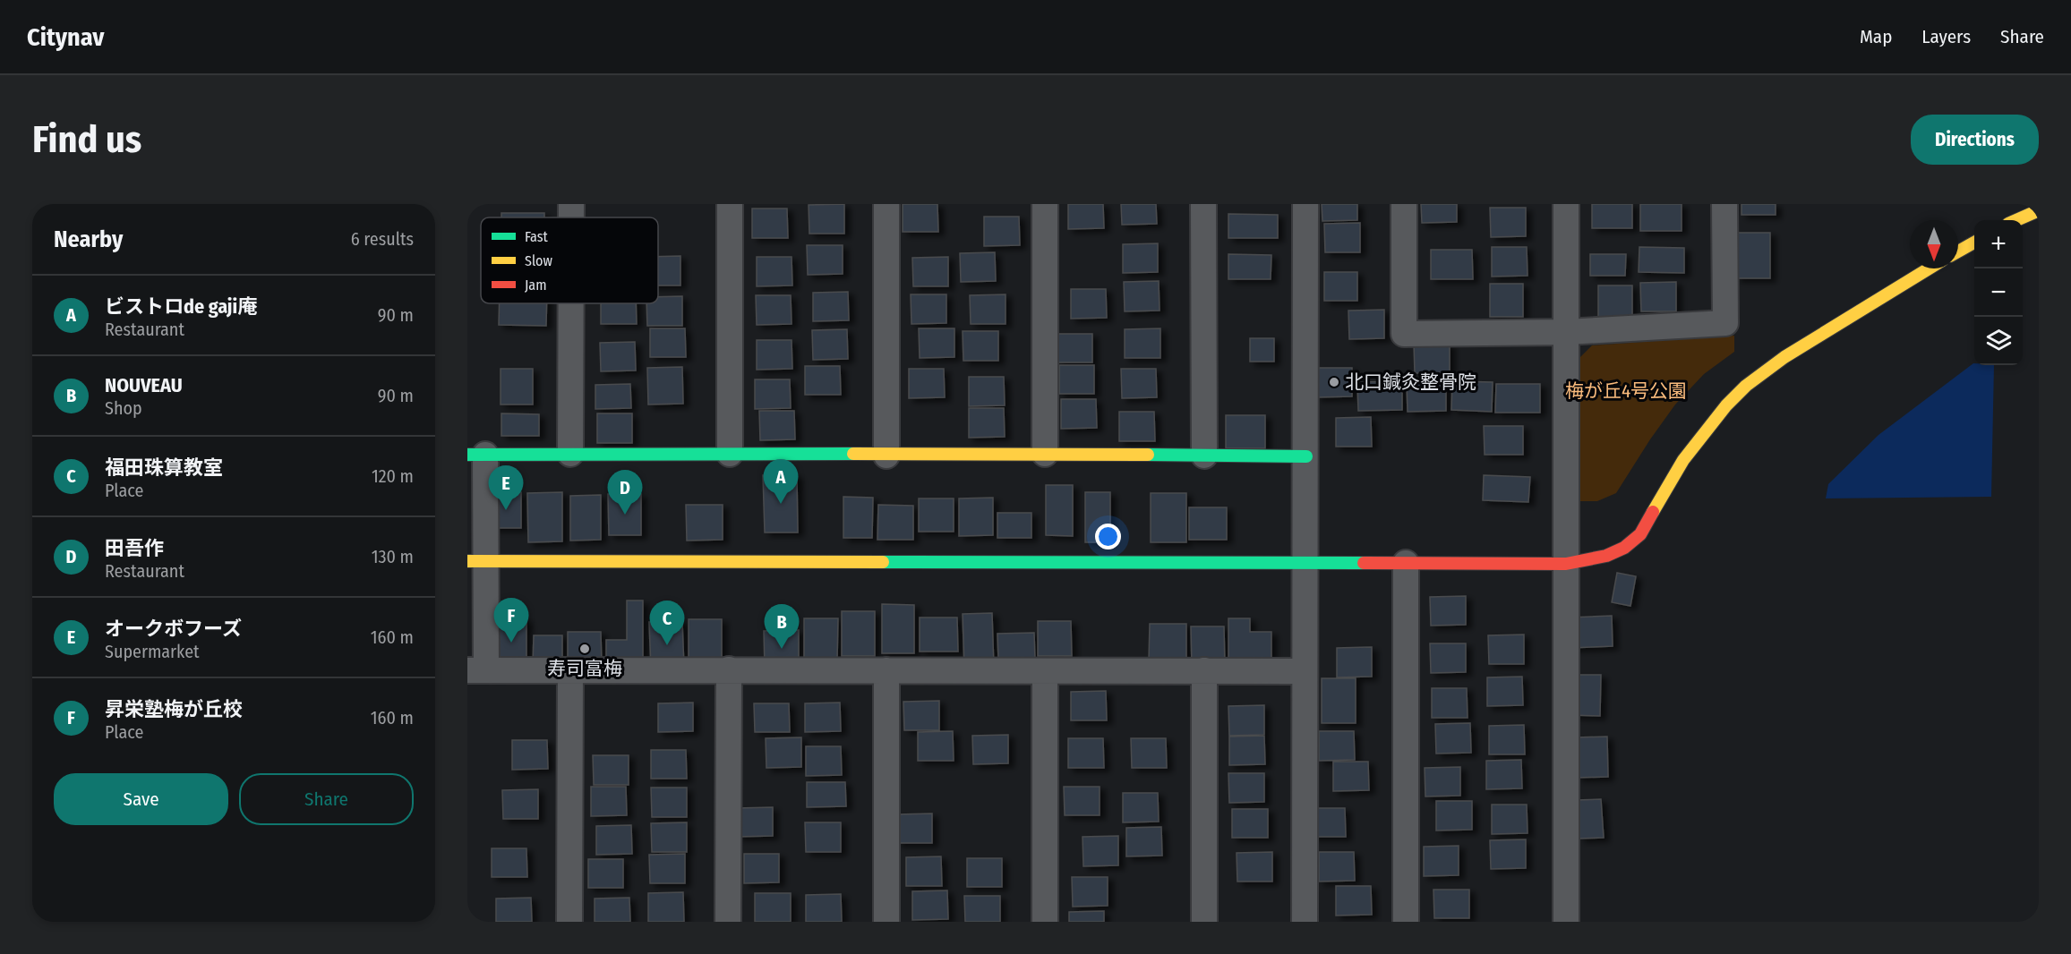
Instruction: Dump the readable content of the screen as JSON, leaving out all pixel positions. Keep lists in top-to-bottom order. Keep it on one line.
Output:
{"parks":["梅が丘4号公園"],"places":["北口鍼灸整骨院","寿司富梅"],"legend":["Fast","Slow","Jam"],"north":"bottom","page":{"header":"Citynav","nav":["Map","Layers","Share"],"buttons":["Directions",["Save","Share"]],"title":"Find us","heading":["Nearby","6 results"],"map_buttons":["+","−"],"list":[{"mark":"A","name":"ビストロde gaji庵","note":"Restaurant","value":"90 m"},{"mark":"B","name":"NOUVEAU","note":"Shop","value":"90 m"},{"mark":"C","name":"福田珠算教室","note":"Place","value":"120 m"},{"mark":"D","name":"田吾作","note":"Restaurant","value":"130 m"},{"mark":"E","name":"オークボフーズ","note":"Supermarket","value":"160 m"},{"mark":"F","name":"昇栄塾梅が丘校","note":"Place","value":"160 m"}],"pins":["A","E","D","F","C","B"]}}
